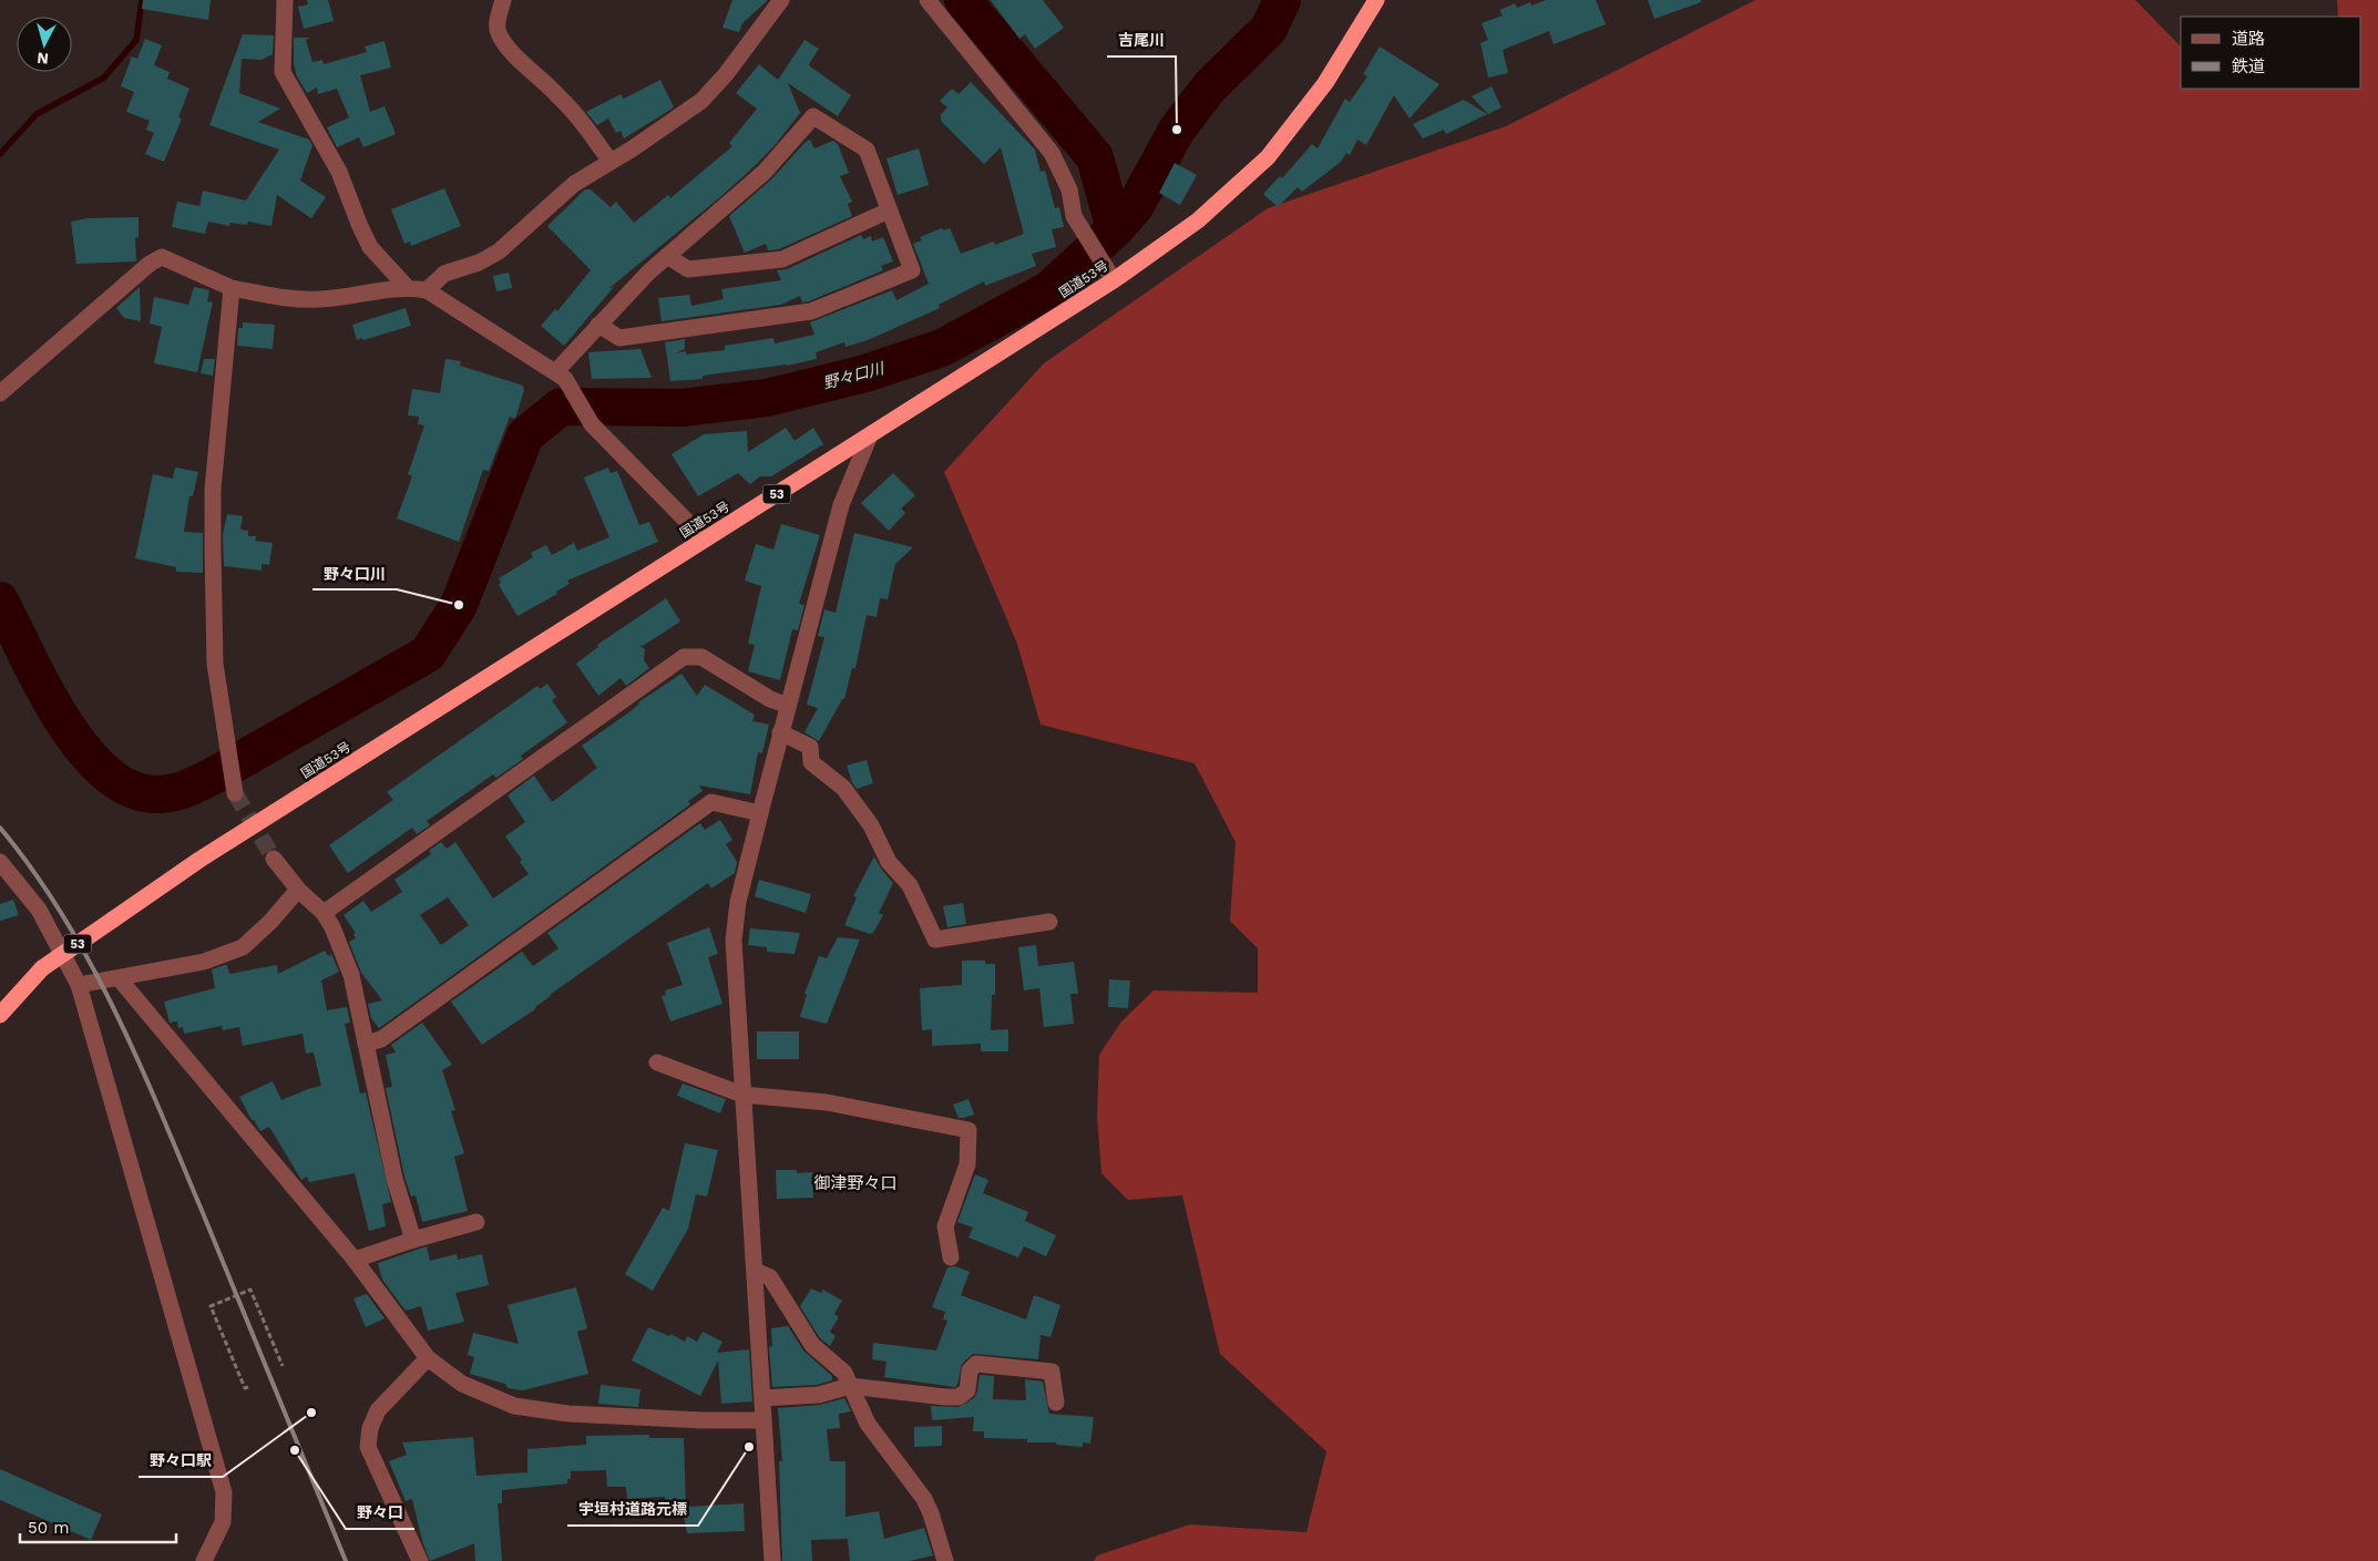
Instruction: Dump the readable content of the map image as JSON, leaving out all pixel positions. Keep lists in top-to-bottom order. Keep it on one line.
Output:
{"streets":{"highway":["国道53号","53"]},"districts":["御津野々口"],"water":["野々口川"],"places":["吉尾川","野々口川","野々口駅","宇垣村道路元標","野々口"],"legend":["道路","鉄道"],"scale_bar":"50 m","north":"bottom"}
